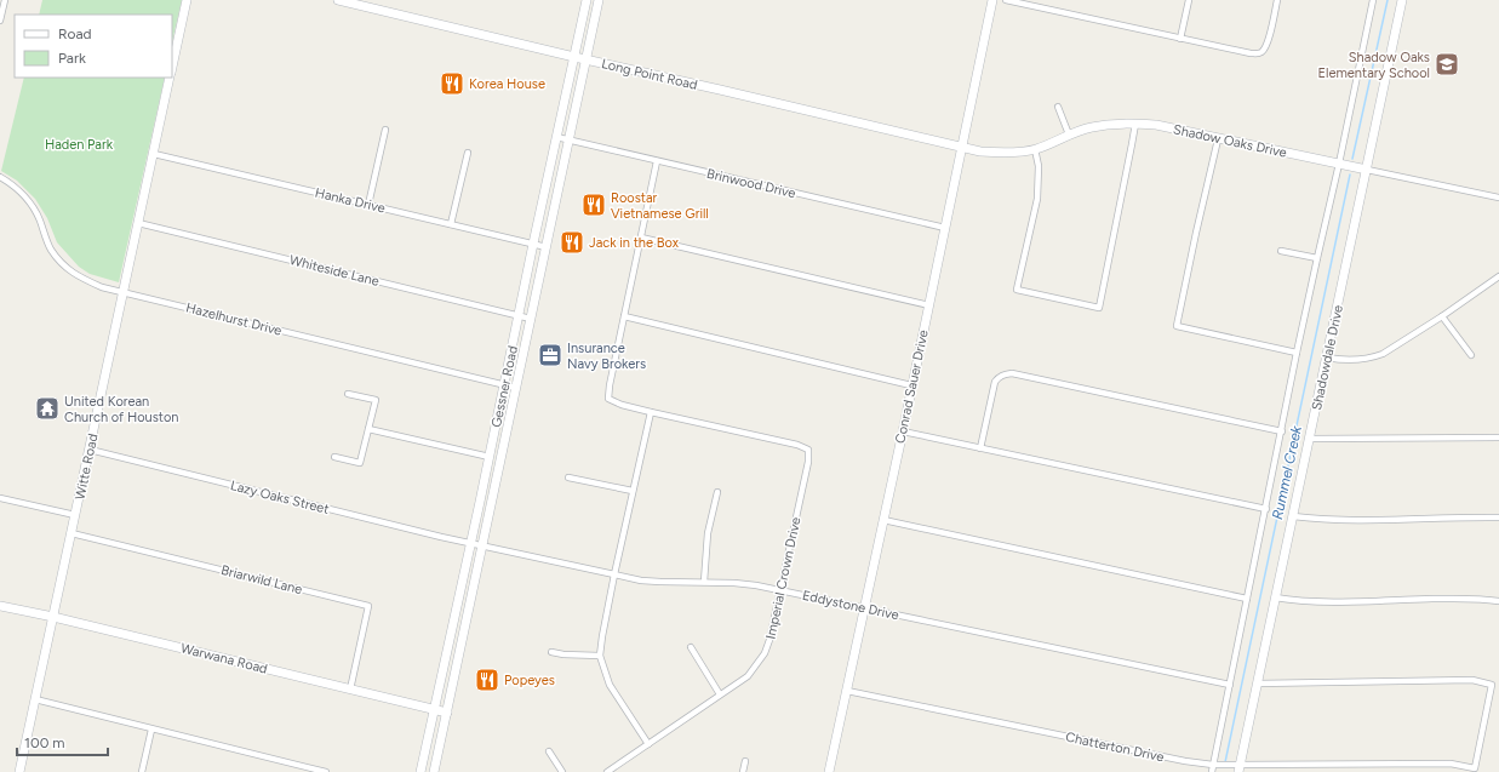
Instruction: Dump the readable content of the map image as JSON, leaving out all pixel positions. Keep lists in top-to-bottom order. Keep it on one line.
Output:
{"streets":{"street":["Long Point Road","Shadow Oaks Drive","Brinwood Drive","Hanka Drive","Whiteside Lane","Hazelhurst Drive","Shadowdale Drive","Gessner Road","Conrad Sauer Drive","Witte Road","Lazy Oaks Street","Imperial Crown Drive","Briarwild Lane","Eddystone Drive","Warwana Road","Chatterton Drive"]},"crossings":[["Long Point Road","Shadow Oaks Drive"],["Long Point Road","Gessner Road"],["Long Point Road","Conrad Sauer Drive"],["Shadow Oaks Drive","Shadowdale Drive"],["Shadow Oaks Drive","Conrad Sauer Drive"],["Brinwood Drive","Gessner Road"],["Brinwood Drive","Conrad Sauer Drive"],["Hanka Drive","Gessner Road"],["Hanka Drive","Witte Road"],["Whiteside Lane","Gessner Road"],["Whiteside Lane","Witte Road"],["Hazelhurst Drive","Gessner Road"],["Hazelhurst Drive","Witte Road"],["Shadowdale Drive","Chatterton Drive"],["Gessner Road","Lazy Oaks Street"],["Gessner Road","Eddystone Drive"],["Gessner Road","Warwana Road"],["Conrad Sauer Drive","Eddystone Drive"],["Conrad Sauer Drive","Chatterton Drive"],["Witte Road","Lazy Oaks Street"],["Witte Road","Briarwild Lane"],["Witte Road","Warwana Road"],["Lazy Oaks Street","Eddystone Drive"],["Imperial Crown Drive","Eddystone Drive"],["Briarwild Lane","Warwana Road"]],"water":["Rummel Creek"],"parks":["Haden Park"],"places":{"school or university":["Shadow Oaks Elementary School"],"restaurant":["Korea House","Roostar Vietnamese Grill","Jack in the Box","Popeyes"],"office":["Insurance Navy Brokers"],"temple":["United Korean Church of Houston"]},"legend":["Road","Park"],"scale_bar":"100 m"}
